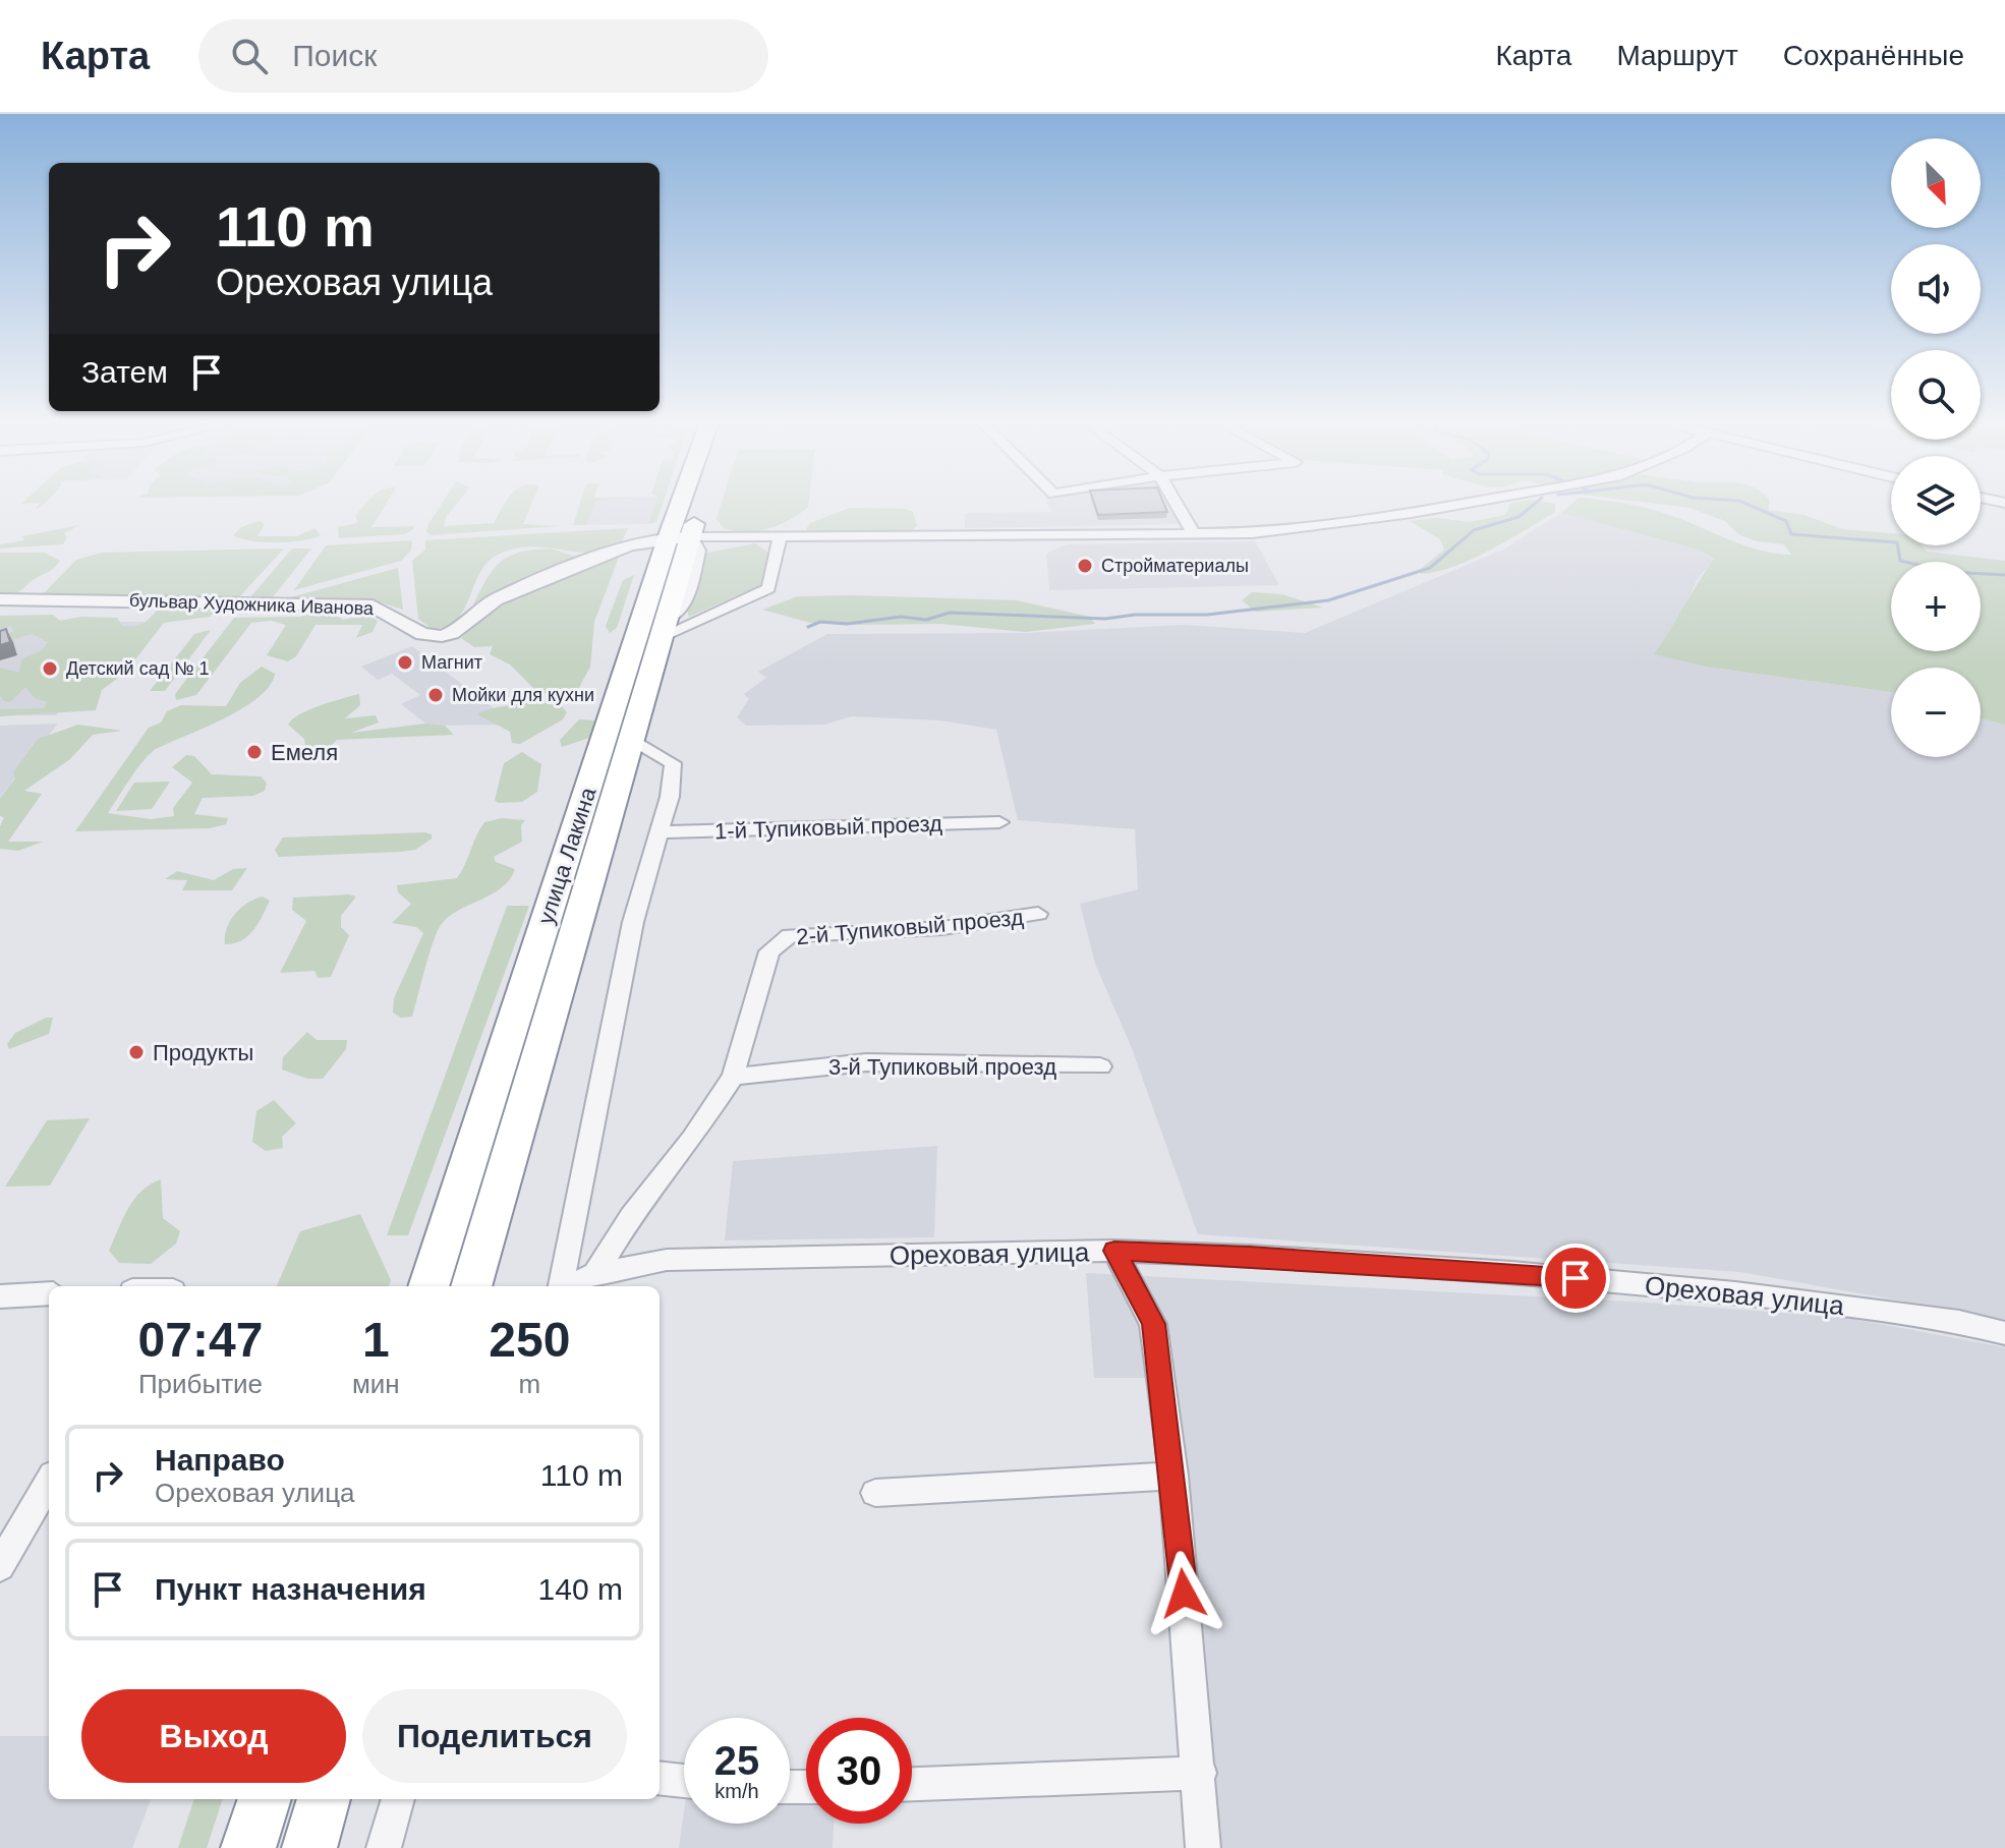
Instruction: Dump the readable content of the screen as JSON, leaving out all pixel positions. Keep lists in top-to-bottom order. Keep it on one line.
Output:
{"streets":{"highway":["улица Лакина"],"street":["бульвар Художника Иванова","1-й Тупиковый проезд","2-й Тупиковый проезд","3-й Тупиковый проезд","Ореховая улица"]},"crossings":[["бульвар Художника Иванова","улица Лакина"],["2-й Тупиковый проезд","3-й Тупиковый проезд"]],"places":["Стройматериалы","Магнит","Детский сад № 1","Мойки для кухни","Емеля","Продукты"],"north":"bottom right","page":{"header":"Карта","search":"Поиск","nav":["Карта","Маршрут","Сохранённые"],"map_buttons":["+","−"],"turn":["110 m","Ореховая улица"],"then":"Затем","eta":["07:47","Прибытие","1","мин","250","m"],"list":[{"name":"Направо","note":"Ореховая улица","value":"110 m"},{"name":"Пункт назначения","value":"140 m"}],"buttons":["Выход","Поделиться"],"speed":"25 km/h","limit":"30"}}
